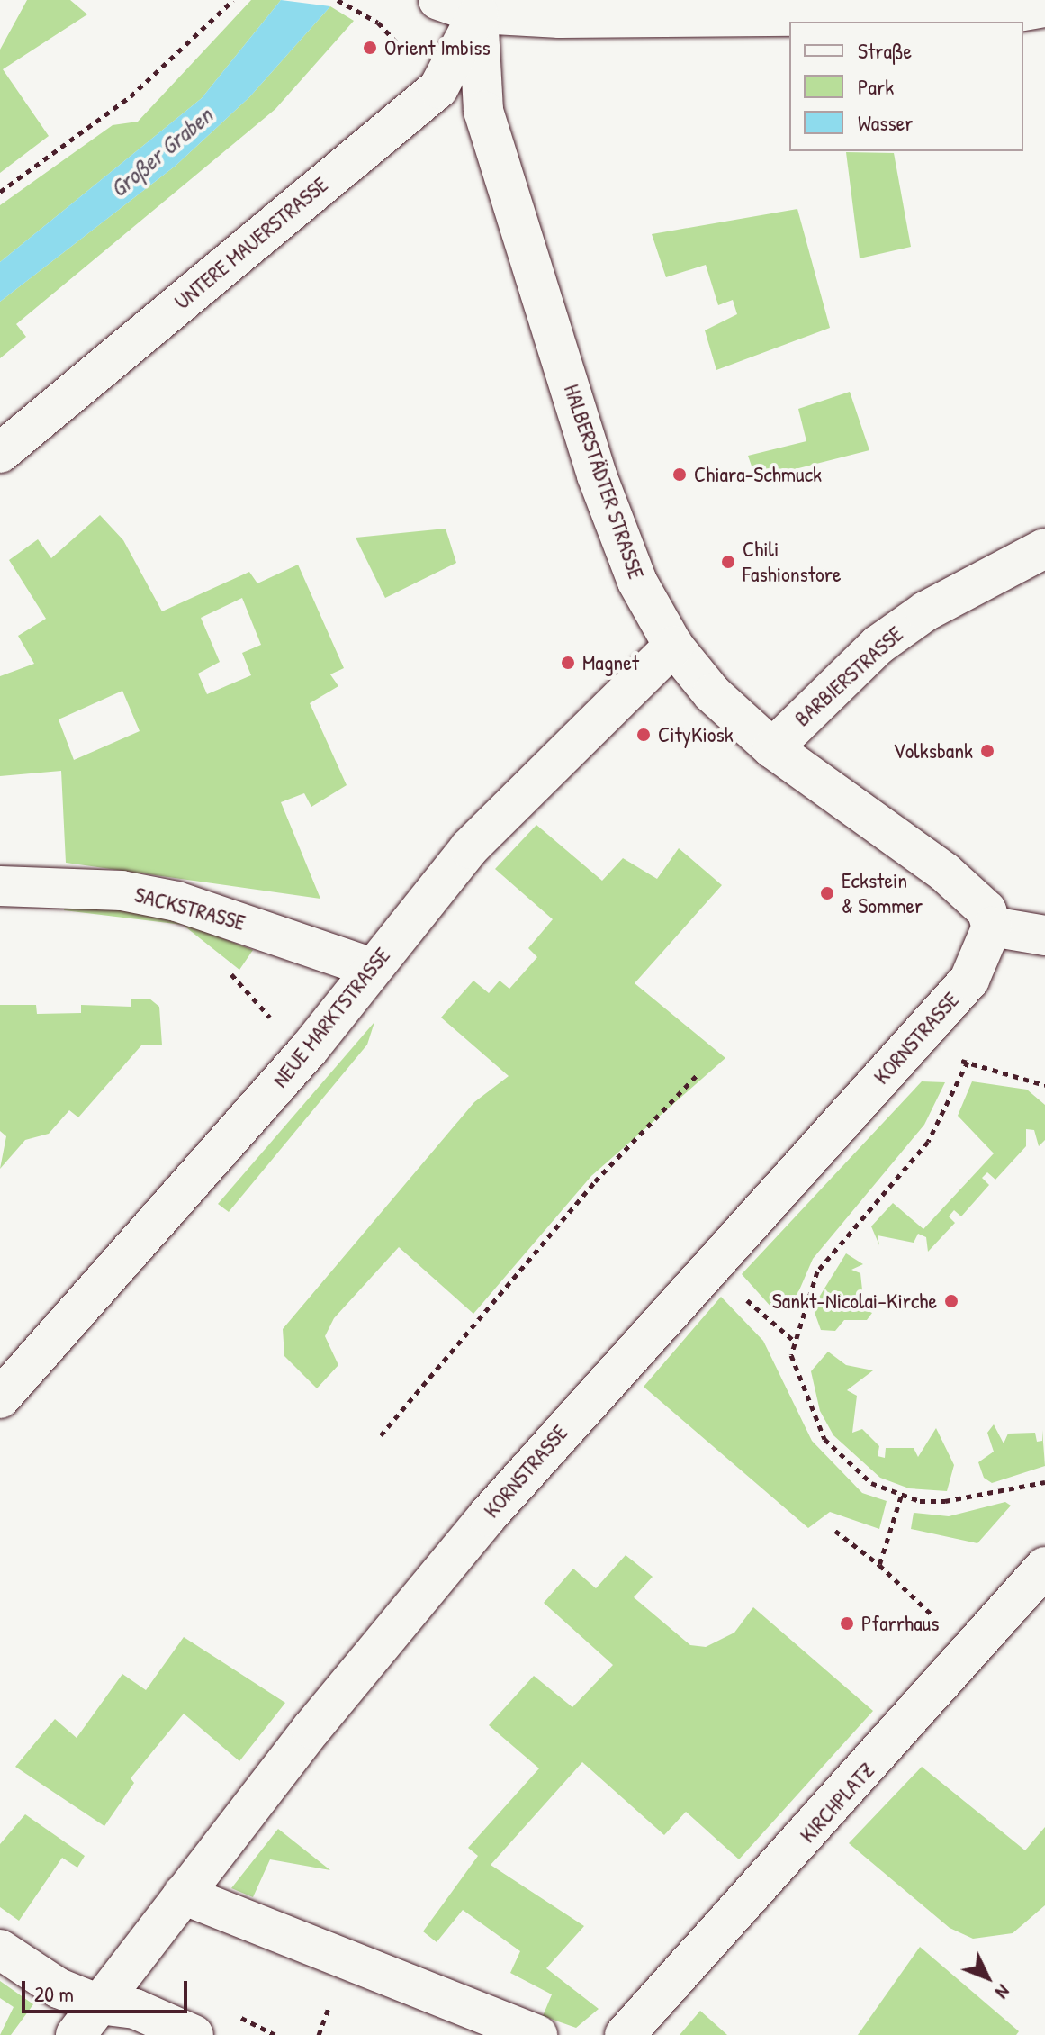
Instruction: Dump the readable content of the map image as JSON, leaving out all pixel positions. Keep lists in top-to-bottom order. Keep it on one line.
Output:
{"streets":{"street":["UNTERE MAUERSTRASSE","HALBERSTÄDTER STRASSE","BARBIERSTRASSE","SACKSTRASSE","NEUE MARKTSTRASSE","KORNSTRASSE","KIRCHPLATZ"]},"crossings":[["UNTERE MAUERSTRASSE","HALBERSTÄDTER STRASSE"],["HALBERSTÄDTER STRASSE","BARBIERSTRASSE"],["HALBERSTÄDTER STRASSE","NEUE MARKTSTRASSE"],["HALBERSTÄDTER STRASSE","KORNSTRASSE"],["SACKSTRASSE","NEUE MARKTSTRASSE"]],"water":["Großer Graben"],"places":["Orient Imbiss","Chiara-Schmuck","Chili Fashionstore","Magnet","CityKiosk","Volksbank","Eckstein & Sommer","Sankt-Nicolai-Kirche","Pfarrhaus"],"legend":["Straße","Park","Wasser"],"scale_bar":"20 m","north":"bottom right"}
